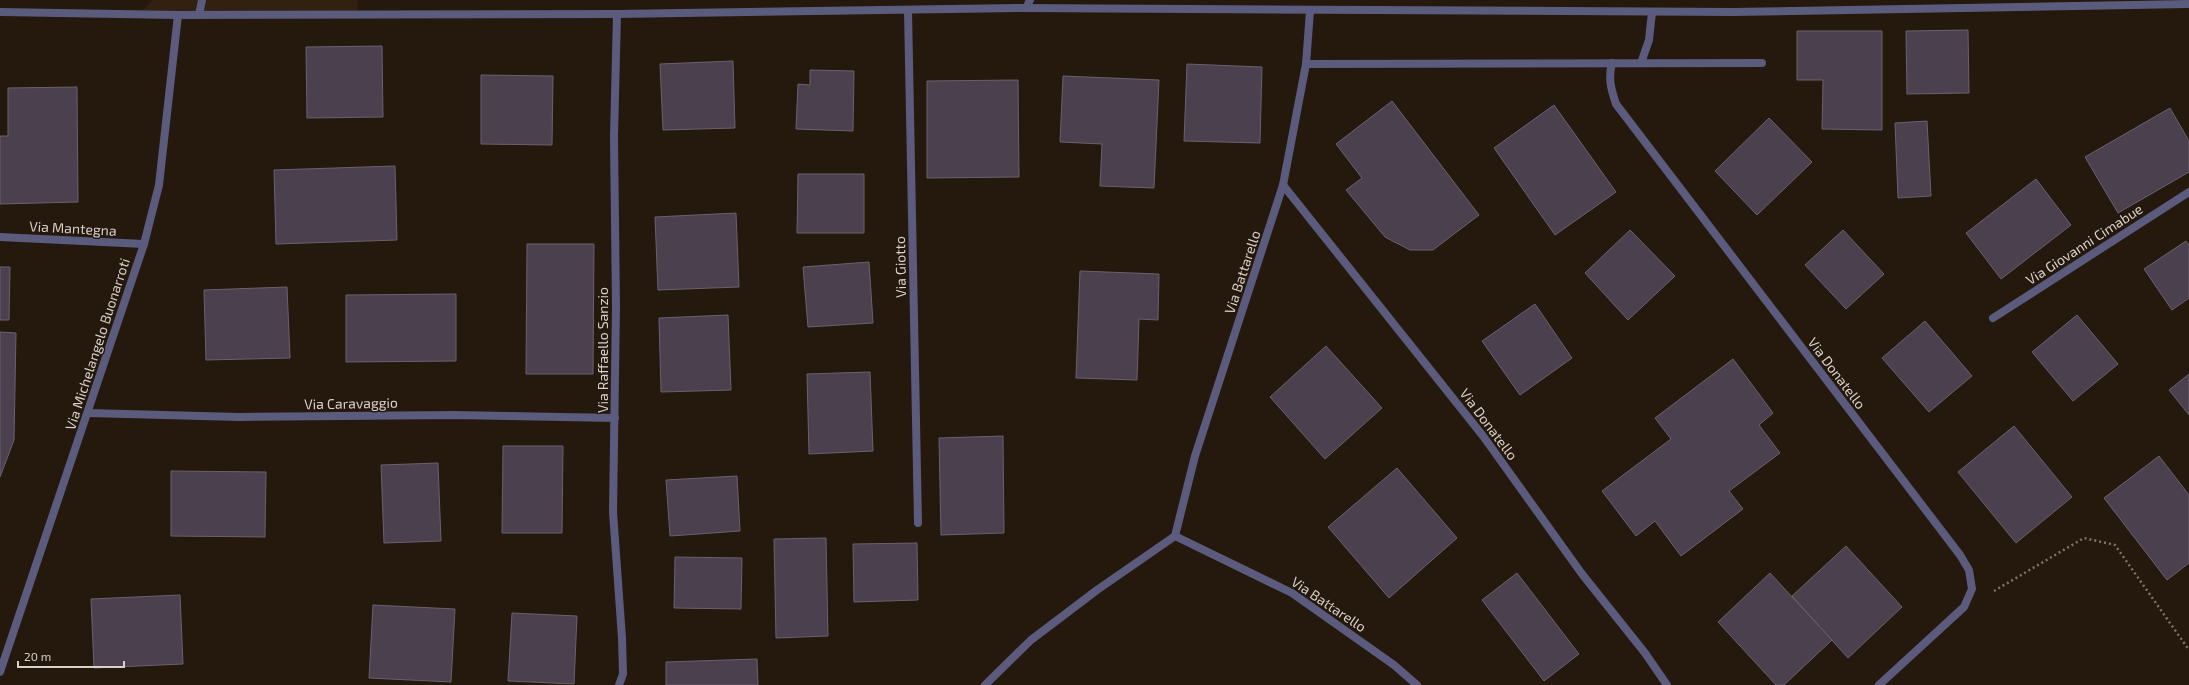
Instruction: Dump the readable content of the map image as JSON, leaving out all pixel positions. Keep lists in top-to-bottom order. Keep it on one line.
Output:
{"streets":{"street":["Via Mantegna","Via Giovanni Cimabue","Via Giotto","Via Battarello","Via Michelangelo Buonarroti","Via Raffaello Sanzio","Via Donatello","Via Caravaggio"]},"crossings":[["Via Mantegna","Via Michelangelo Buonarroti"],["Via Battarello","Via Donatello"],["Via Michelangelo Buonarroti","Via Caravaggio"],["Via Raffaello Sanzio","Via Caravaggio"]],"scale_bar":"20 m"}
